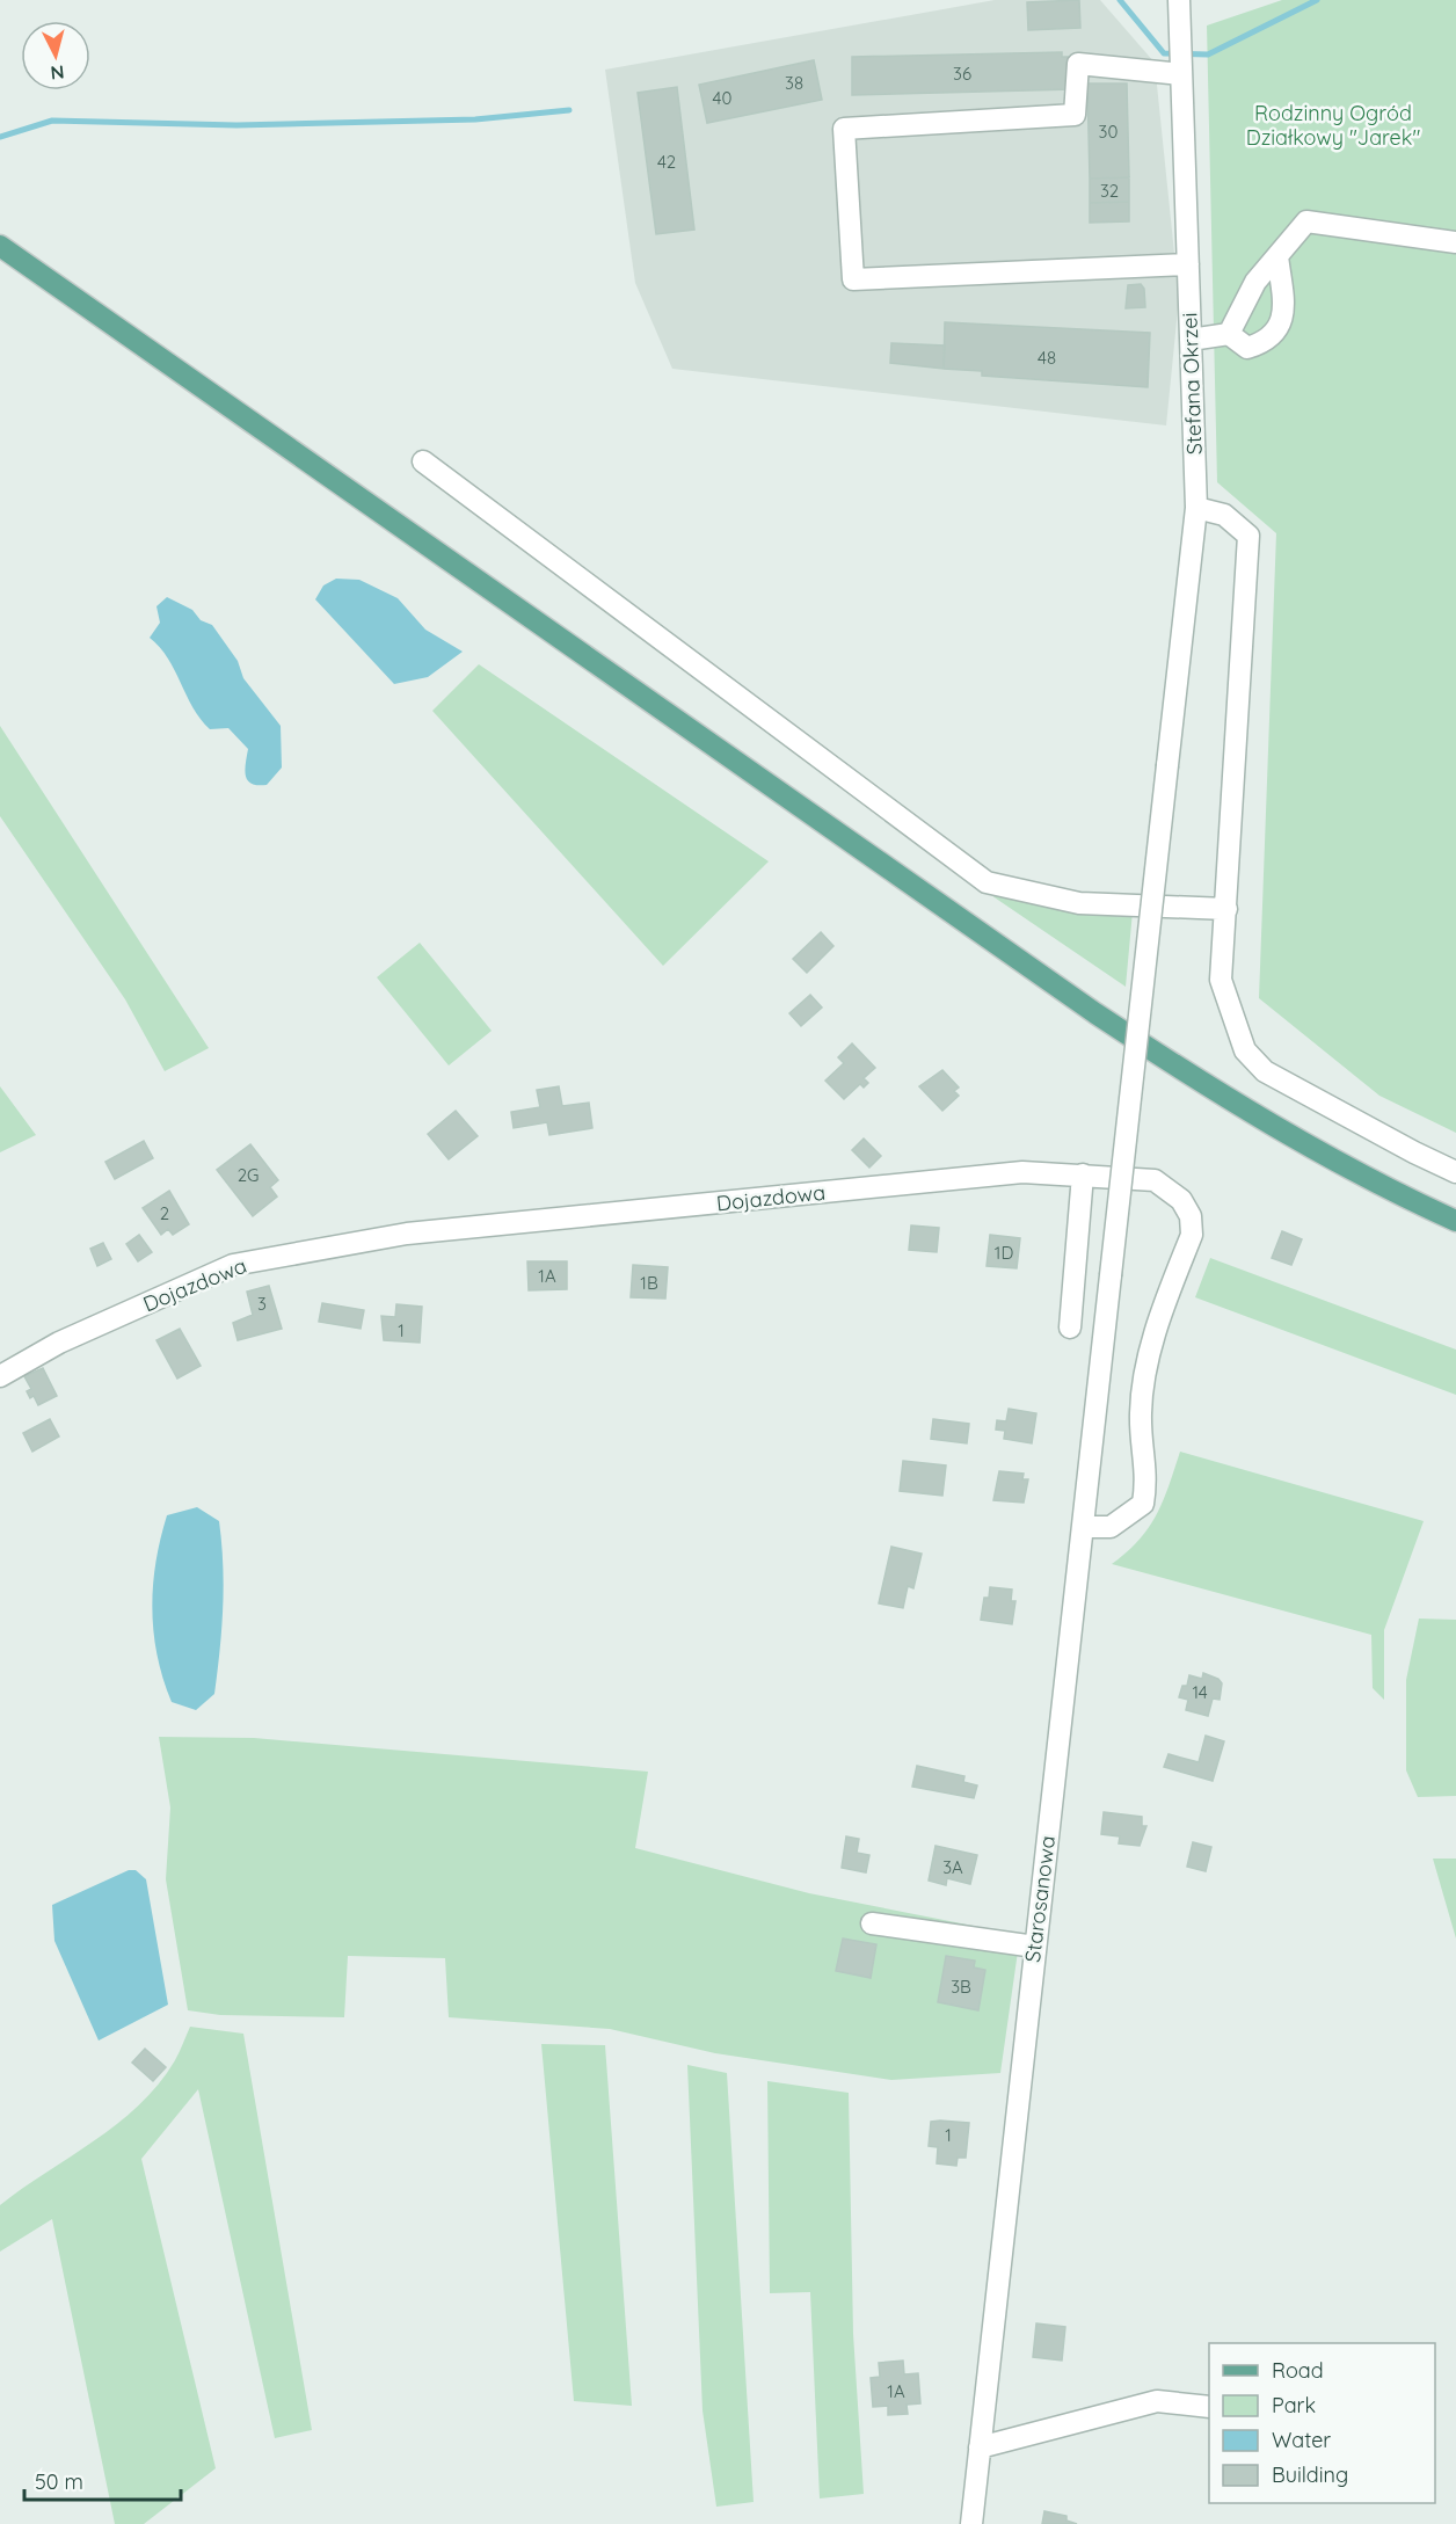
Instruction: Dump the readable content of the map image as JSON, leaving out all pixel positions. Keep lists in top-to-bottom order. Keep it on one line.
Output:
{"streets":{"street":["Stefana Okrzei","Dojazdowa","Starosanowa"]},"crossings":[["Stefana Okrzei","Starosanowa"],["Dojazdowa","Starosanowa"]],"parks":["Rodzinny Ogród Działkowy \"Jarek\""],"house_numbers":["36","38","40","30","42","32","48","2G","2","1D","1A","1B","3","1","14","3A","3B","1","1A"],"legend":["Road","Park","Water","Building"],"scale_bar":"50 m","north":"bottom"}
